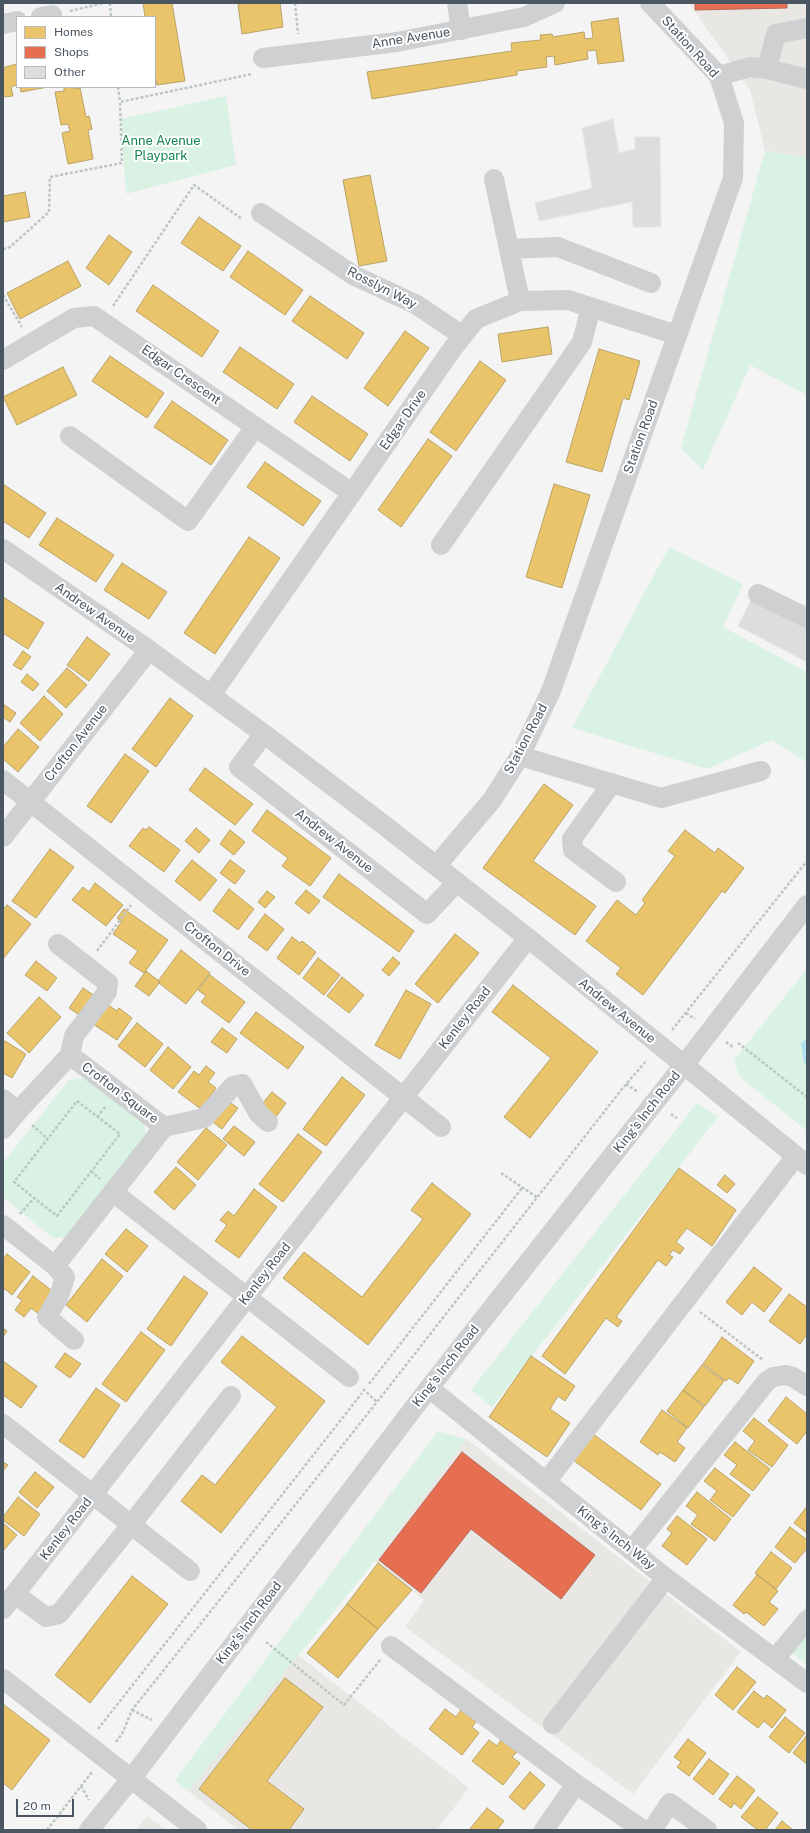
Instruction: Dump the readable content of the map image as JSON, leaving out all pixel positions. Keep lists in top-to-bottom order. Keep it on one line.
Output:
{"streets":{"street":["Anne Avenue","Station Road","Rosslyn Way","Edgar Crescent","Edgar Drive","Andrew Avenue","Crofton Avenue","Crofton Drive","Kenley Road","Crofton Square","King's Inch Road","King's Inch Way"]},"crossings":[["Station Road","Edgar Drive"],["Station Road","Andrew Avenue"],["Rosslyn Way","Edgar Drive"],["Edgar Crescent","Edgar Drive"],["Edgar Drive","Andrew Avenue"],["Andrew Avenue","Crofton Avenue"],["Andrew Avenue","Kenley Road"],["Andrew Avenue","King's Inch Road"],["Crofton Avenue","Crofton Drive"],["Crofton Drive","Kenley Road"],["King's Inch Road","King's Inch Way"]],"parks":["Anne Avenue Playpark"],"legend":["Homes","Shops","Other"],"scale_bar":"20 m"}
